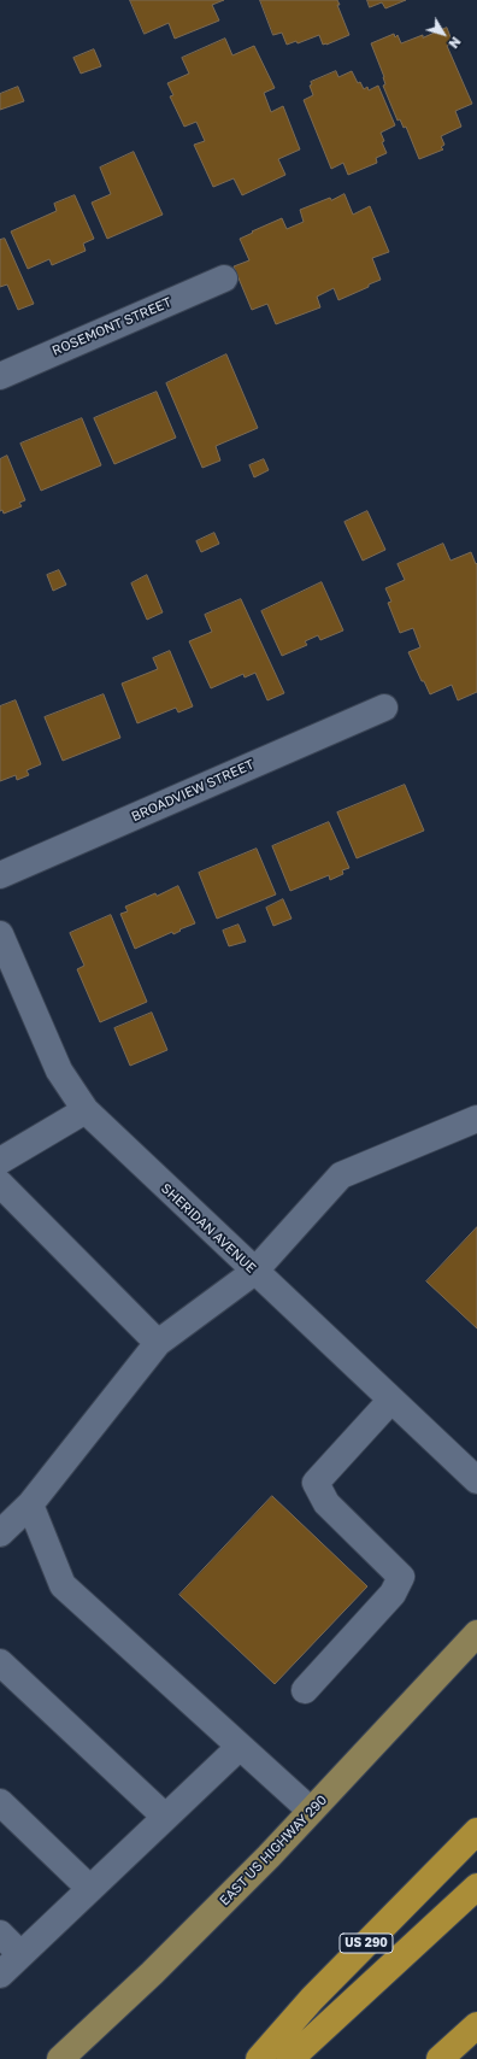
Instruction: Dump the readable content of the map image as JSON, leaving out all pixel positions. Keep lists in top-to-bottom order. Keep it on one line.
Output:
{"streets":{"highway":["US 290"],"main road":["EAST US HIGHWAY 290"],"street":["ROSEMONT STREET","BROADVIEW STREET","SHERIDAN AVENUE"]},"north":"bottom right"}
